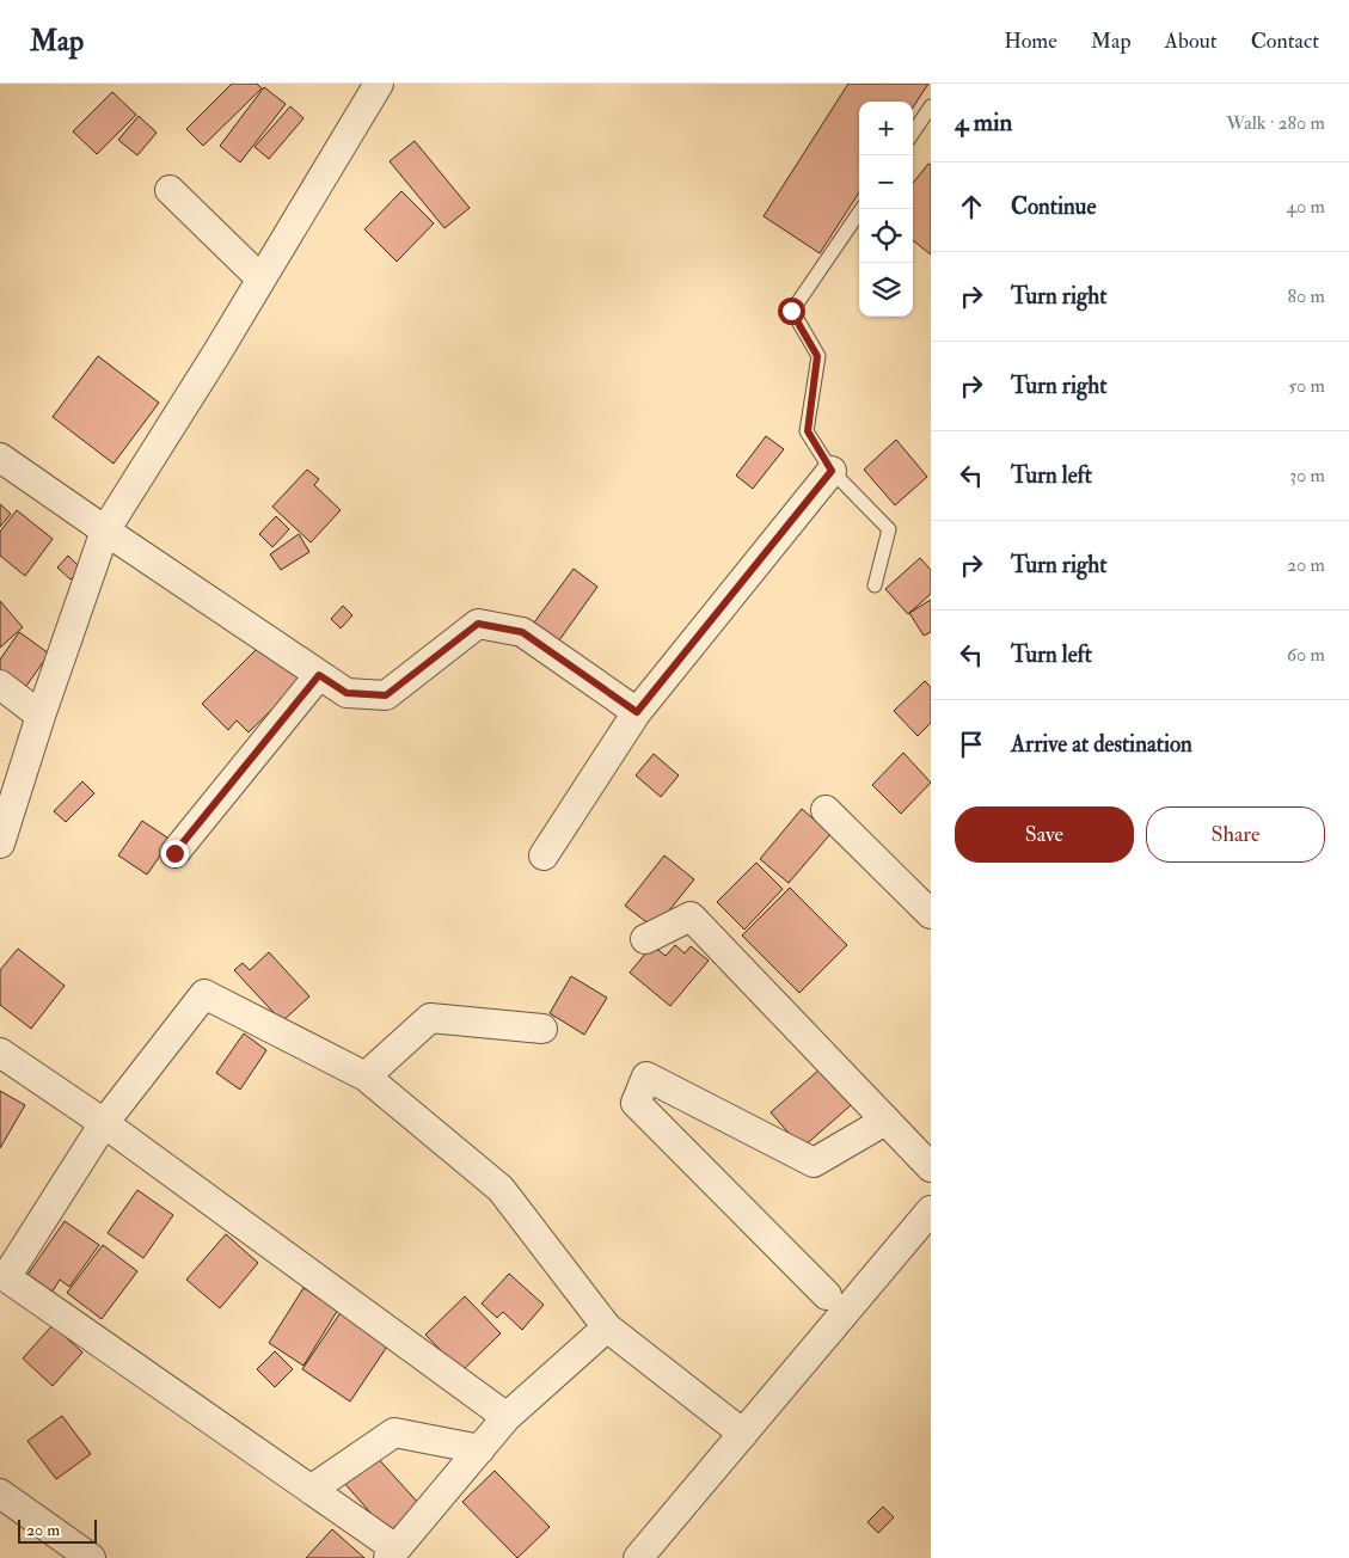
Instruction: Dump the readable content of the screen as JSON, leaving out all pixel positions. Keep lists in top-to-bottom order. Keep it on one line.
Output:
{"scale_bar":"20 m","page":{"header":"Map","nav":["Home","Map","About","Contact"],"heading":["4 min","Walk · 280 m"],"map_buttons":["+","−"],"list":[["Continue","40 m"],["Turn right","80 m"],["Turn right","50 m"],["Turn left","30 m"],["Turn right","20 m"],["Turn left","60 m"],"Arrive at destination"],"buttons":["Save","Share"],"scale":"20 m"}}
